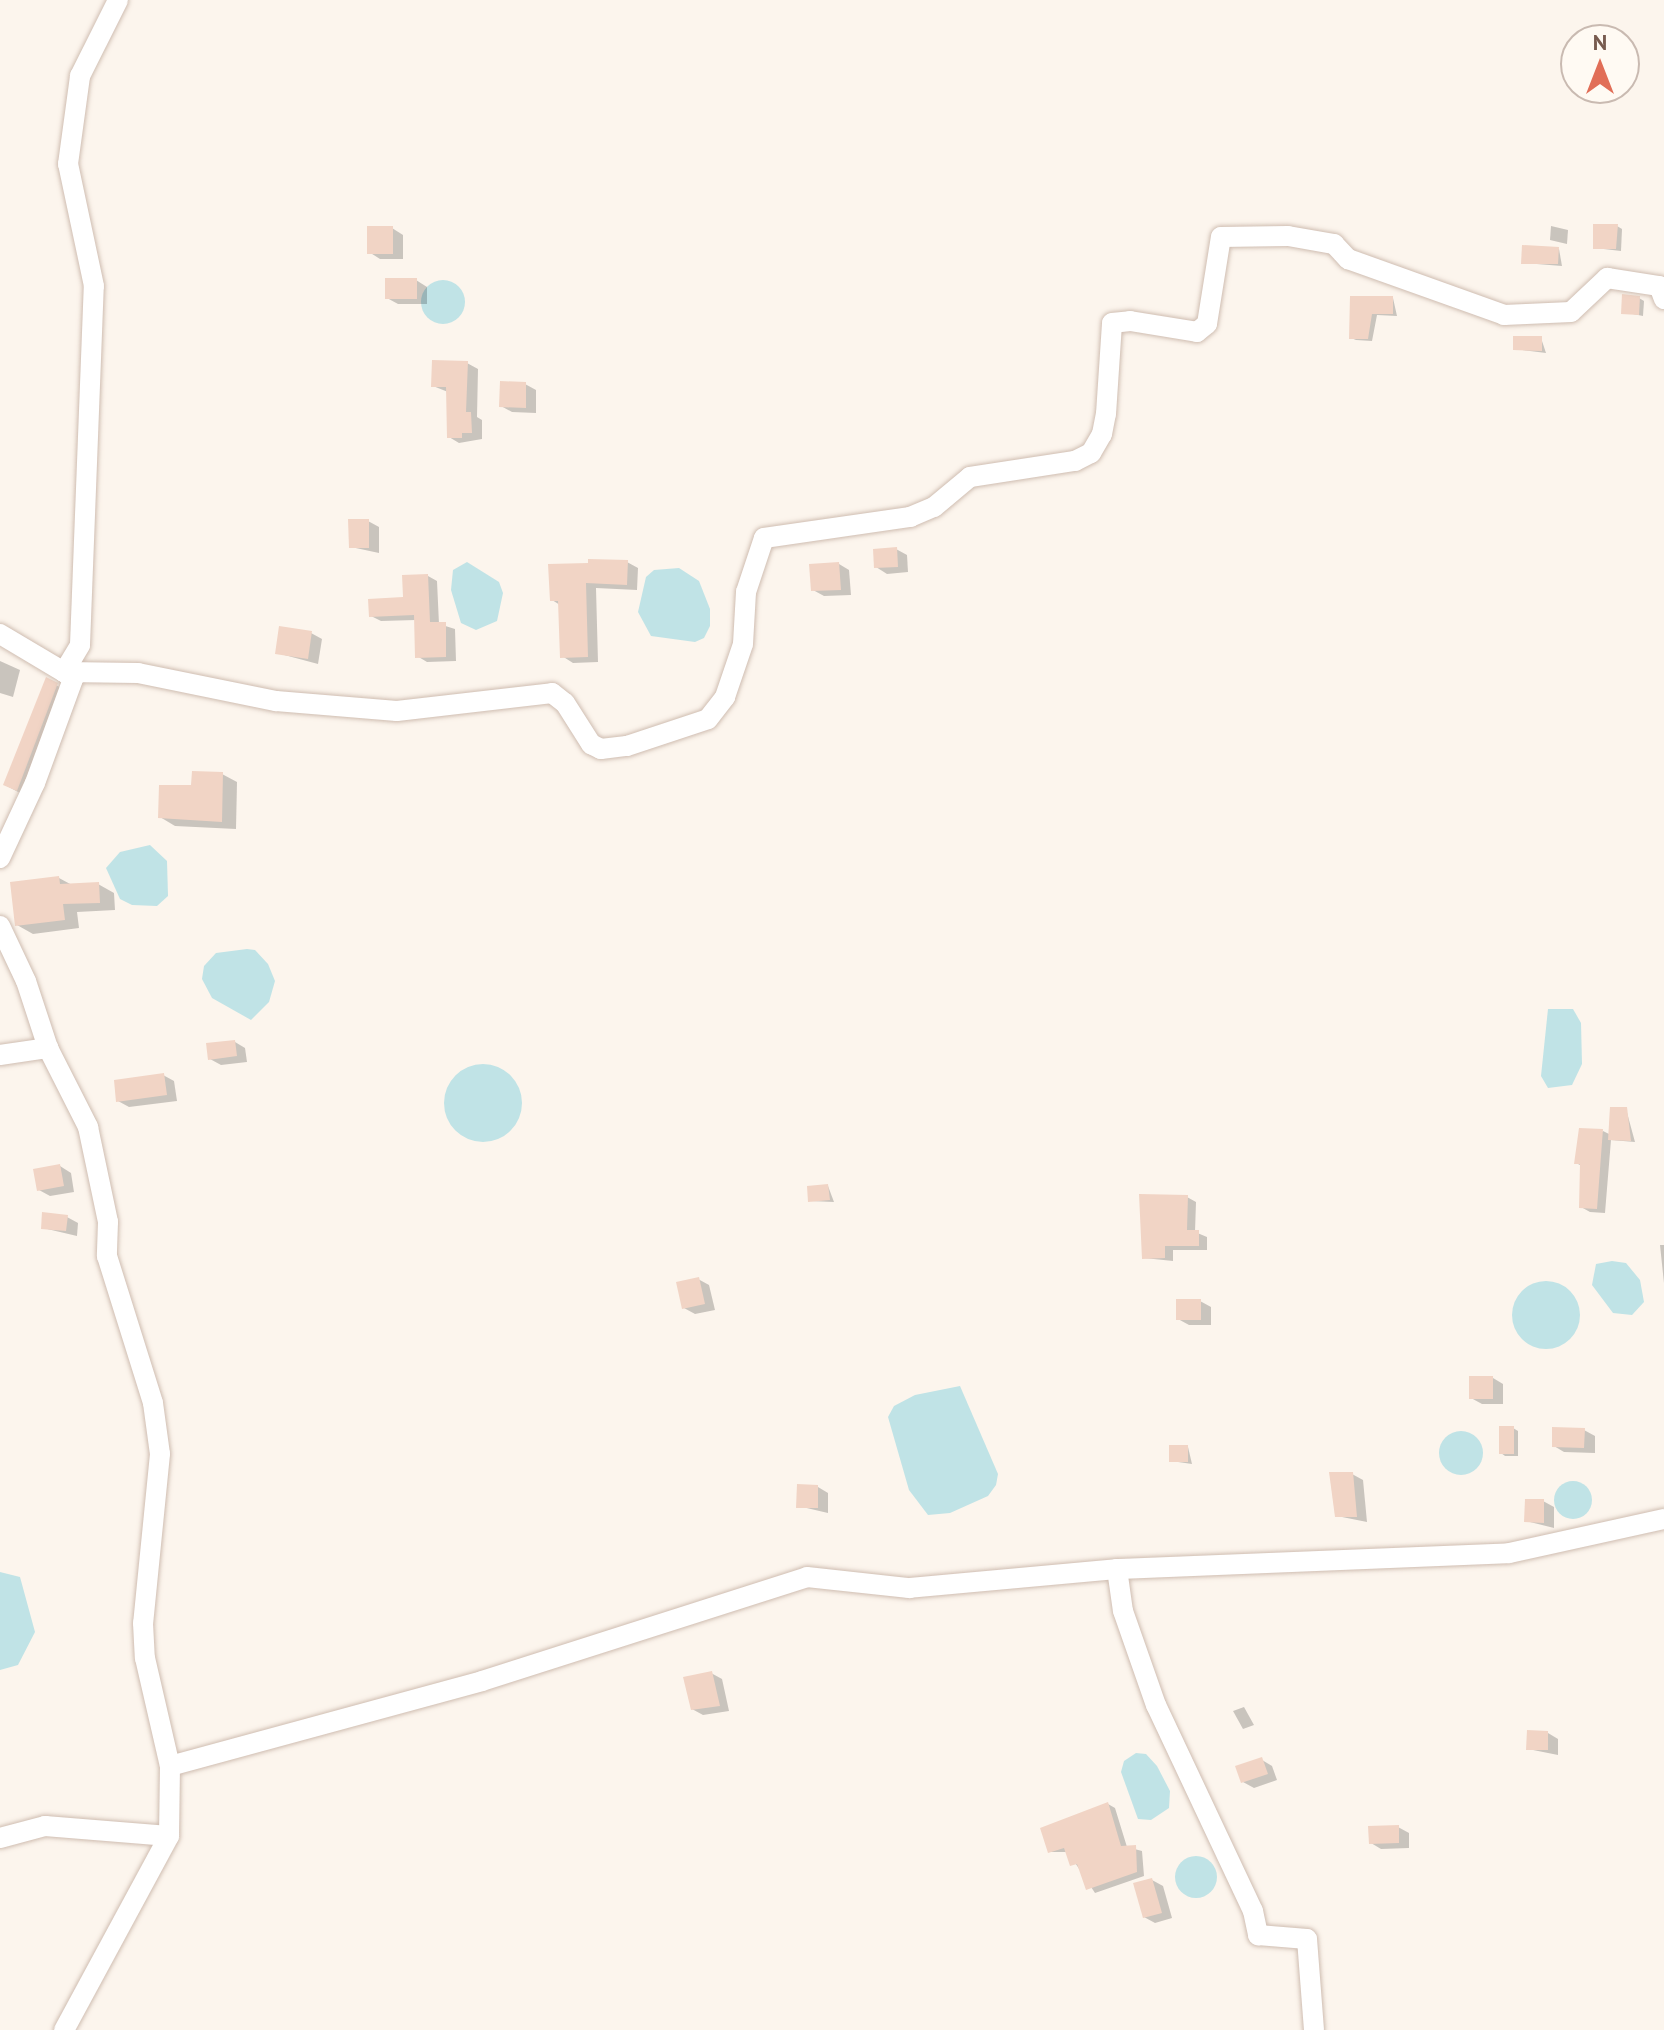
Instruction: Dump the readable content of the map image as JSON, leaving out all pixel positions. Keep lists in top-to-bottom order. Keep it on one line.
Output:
{"north":"top"}
